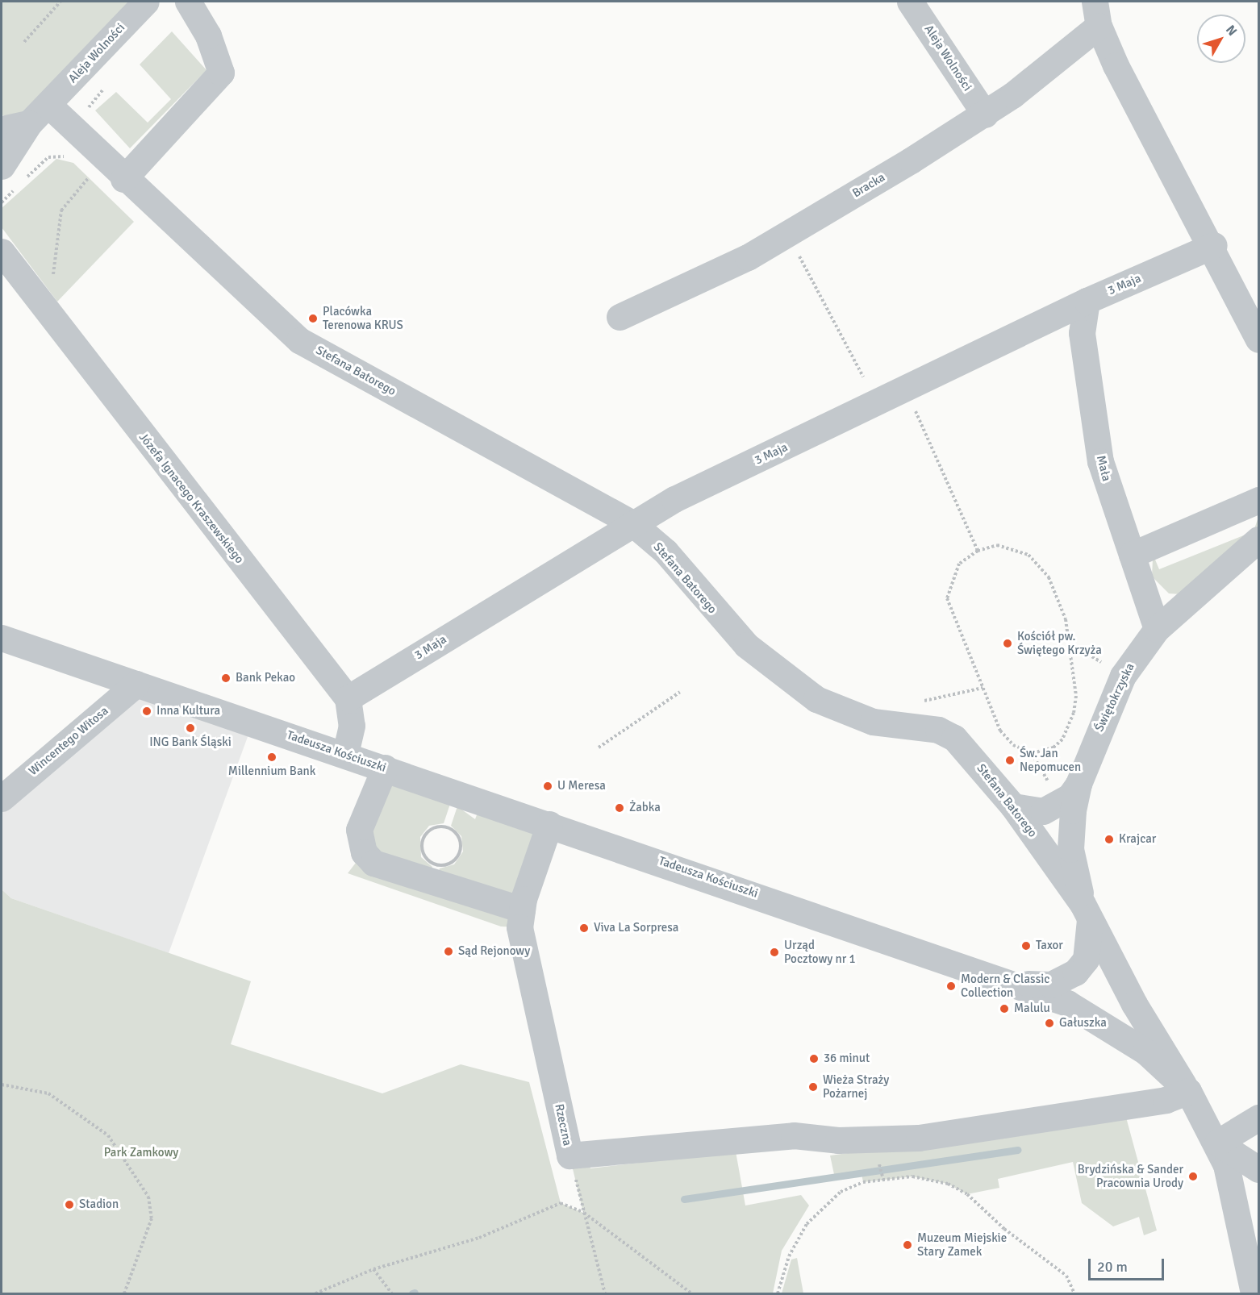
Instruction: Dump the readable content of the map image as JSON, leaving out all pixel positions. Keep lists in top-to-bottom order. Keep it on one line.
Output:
{"streets":{"street":["Aleja Wolności","Bracka","3 Maja","Stefana Batorego","Mała","Józefa Ignacego Kraszewskiego","Świętokrzyska","Wincentego Witosa","Tadeusza Kościuszki","Rzeczna"]},"crossings":[["Aleja Wolności","Bracka"],["Aleja Wolności","Stefana Batorego"],["Bracka","3 Maja"],["3 Maja","Stefana Batorego"],["3 Maja","Mała"],["3 Maja","Józefa Ignacego Kraszewskiego"],["Stefana Batorego","Świętokrzyska"],["Stefana Batorego","Tadeusza Kościuszki"],["Stefana Batorego","Rzeczna"],["Mała","Świętokrzyska"],["Józefa Ignacego Kraszewskiego","Tadeusza Kościuszki"],["Wincentego Witosa","Tadeusza Kościuszki"],["Tadeusza Kościuszki","Rzeczna"]],"parks":["Park Zamkowy"],"places":["Placówka Terenowa KRUS","Kościół pw. Świętego Krzyża","Bank Pekao","Inna Kultura","ING Bank Śląski","Millennium Bank","Św. Jan Nepomucen","U Meresa","Żabka","Krajcar","Viva La Sorpresa","Taxor","Sąd Rejonowy","Urząd Pocztowy nr 1","Modern & Classic Collection","Malulu","Gałuszka","36 minut","Wieża Straży Pożarnej","Brydzińska & Sander Pracownia Urody","Stadion","Muzeum Miejskie Stary Zamek"],"scale_bar":"20 m","north":"top right"}
